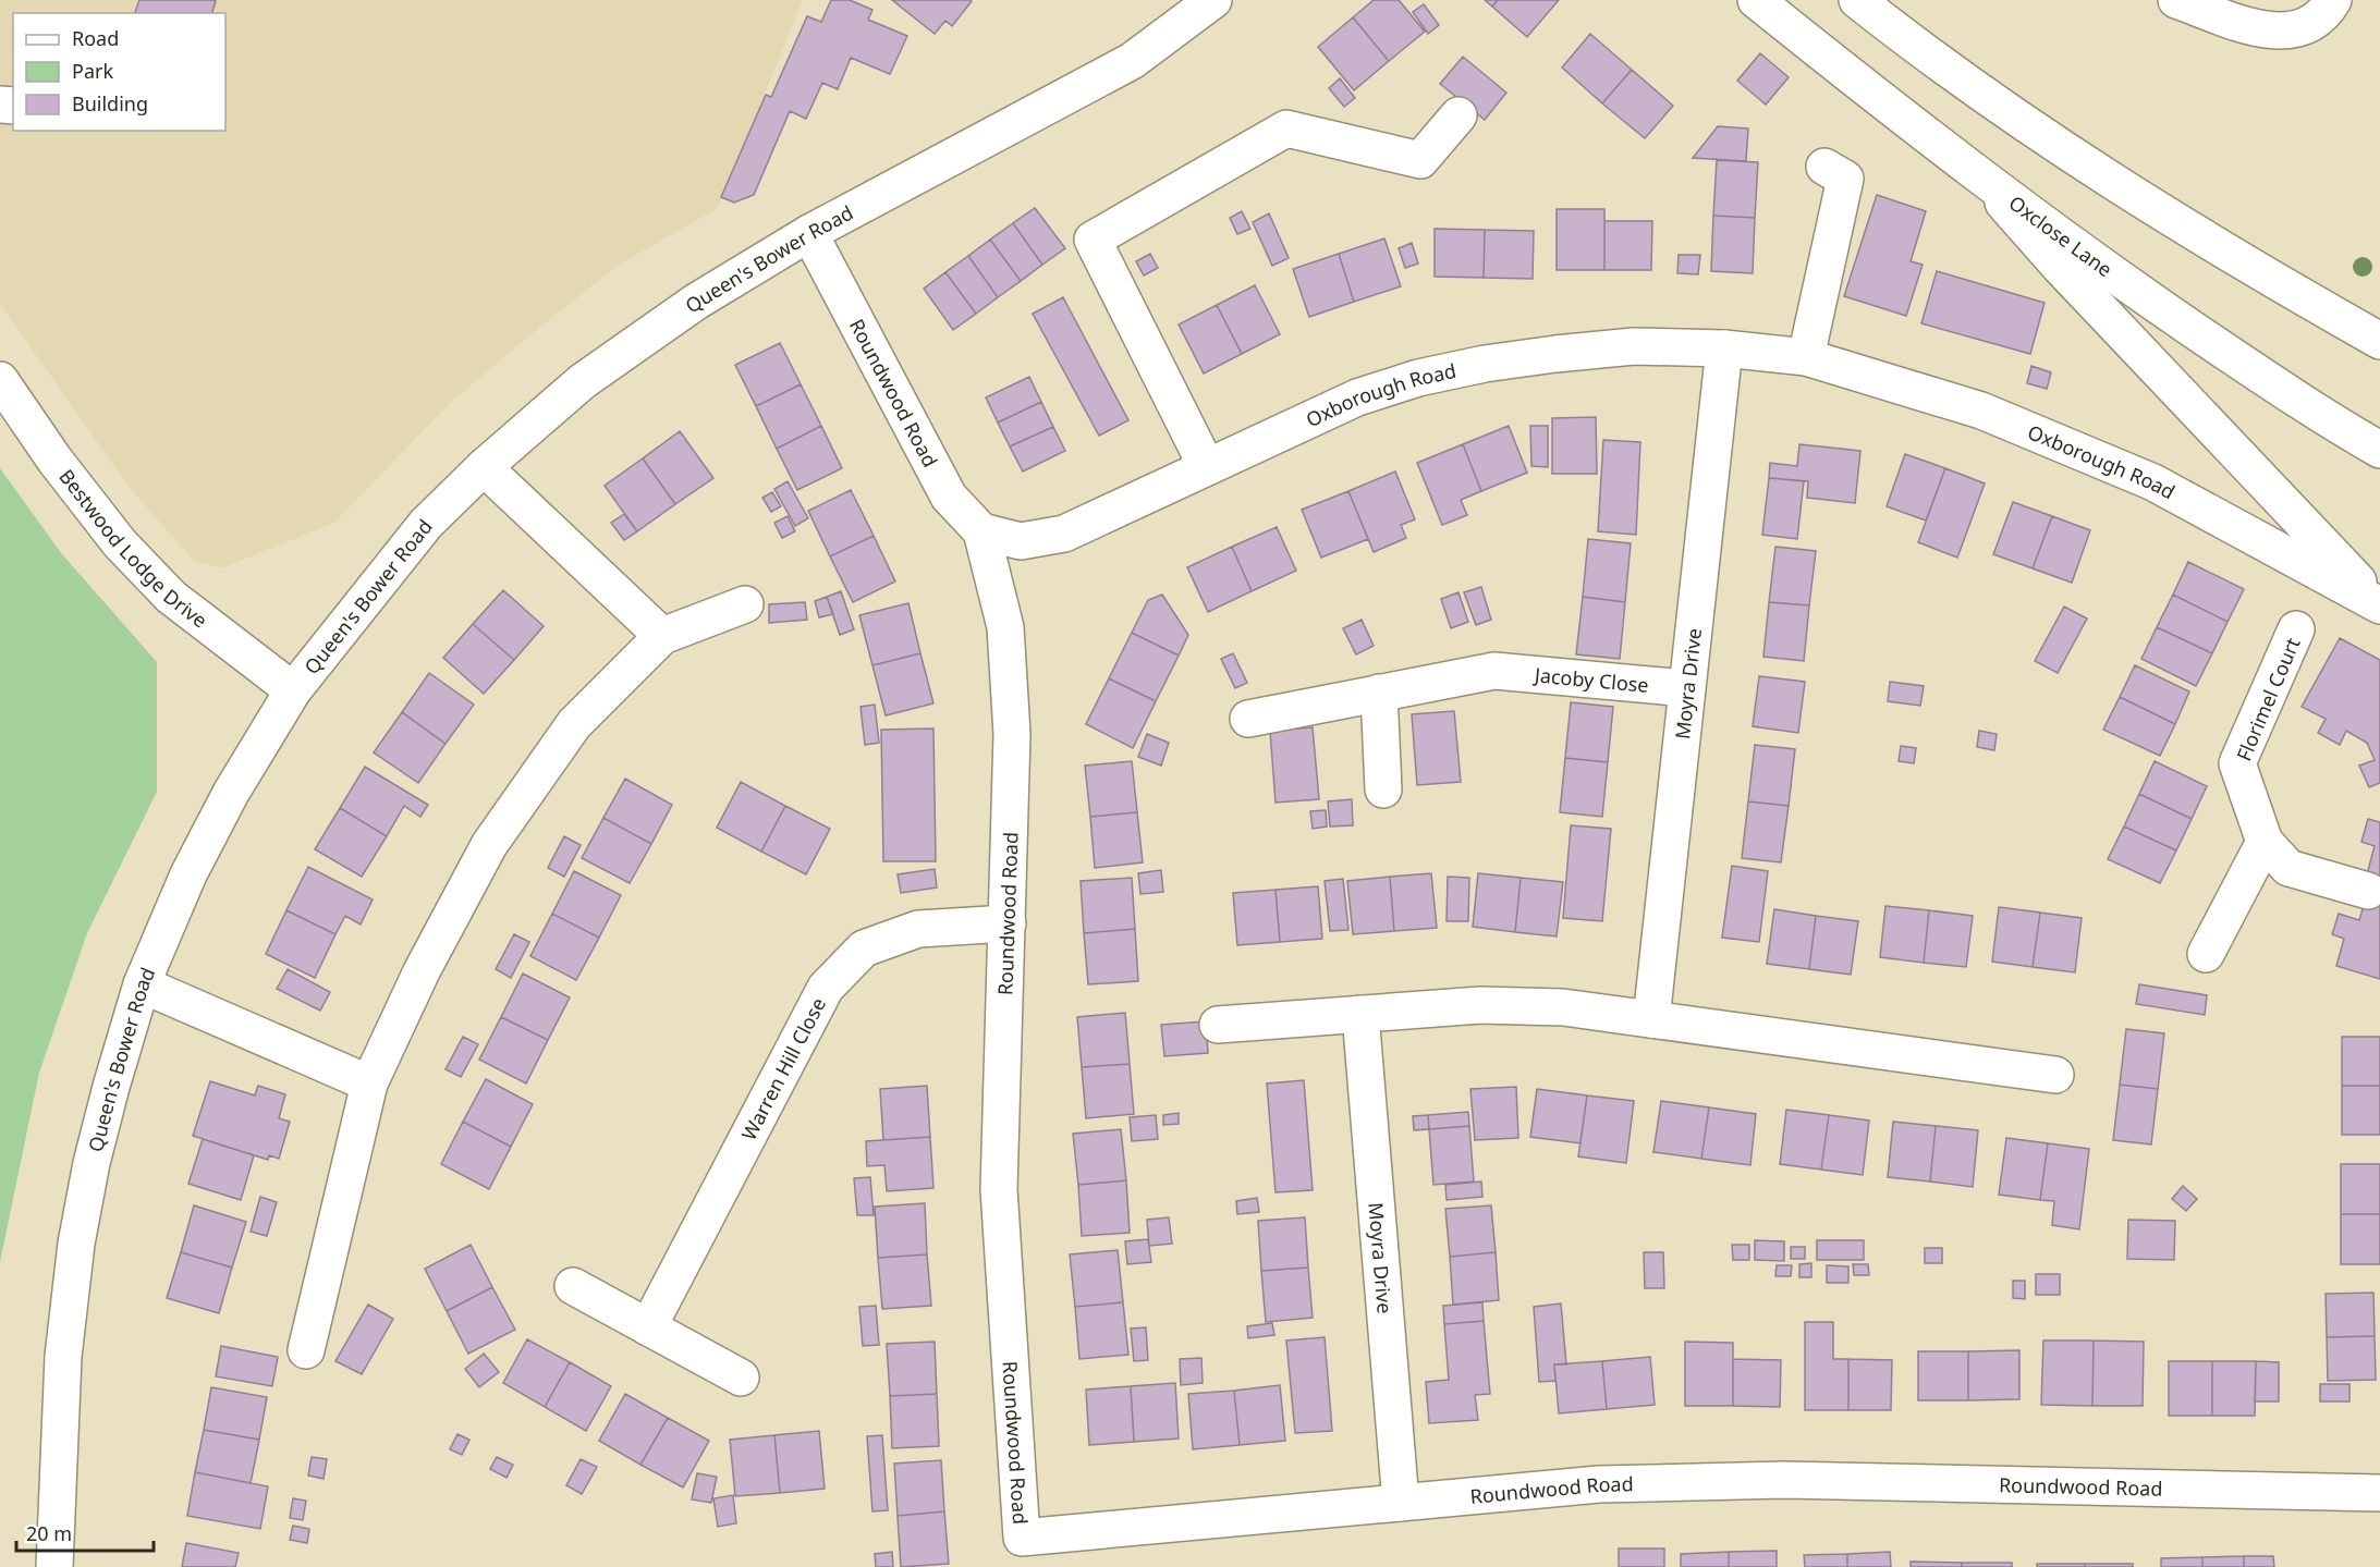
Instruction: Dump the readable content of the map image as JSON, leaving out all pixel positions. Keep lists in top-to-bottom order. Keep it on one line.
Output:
{"streets":{"street":["Oxclose Lane","Queen's Bower Road","Roundwood Road","Oxborough Road","Bestwood Lodge Drive","Jacoby Close","Moyra Drive","Florimel Court","Warren Hill Close"]},"crossings":[["Queen's Bower Road","Roundwood Road"],["Queen's Bower Road","Bestwood Lodge Drive"],["Roundwood Road","Oxborough Road"],["Roundwood Road","Moyra Drive"],["Roundwood Road","Warren Hill Close"],["Oxborough Road","Moyra Drive"],["Jacoby Close","Moyra Drive"]],"legend":["Road","Park","Building"],"scale_bar":"20 m"}
